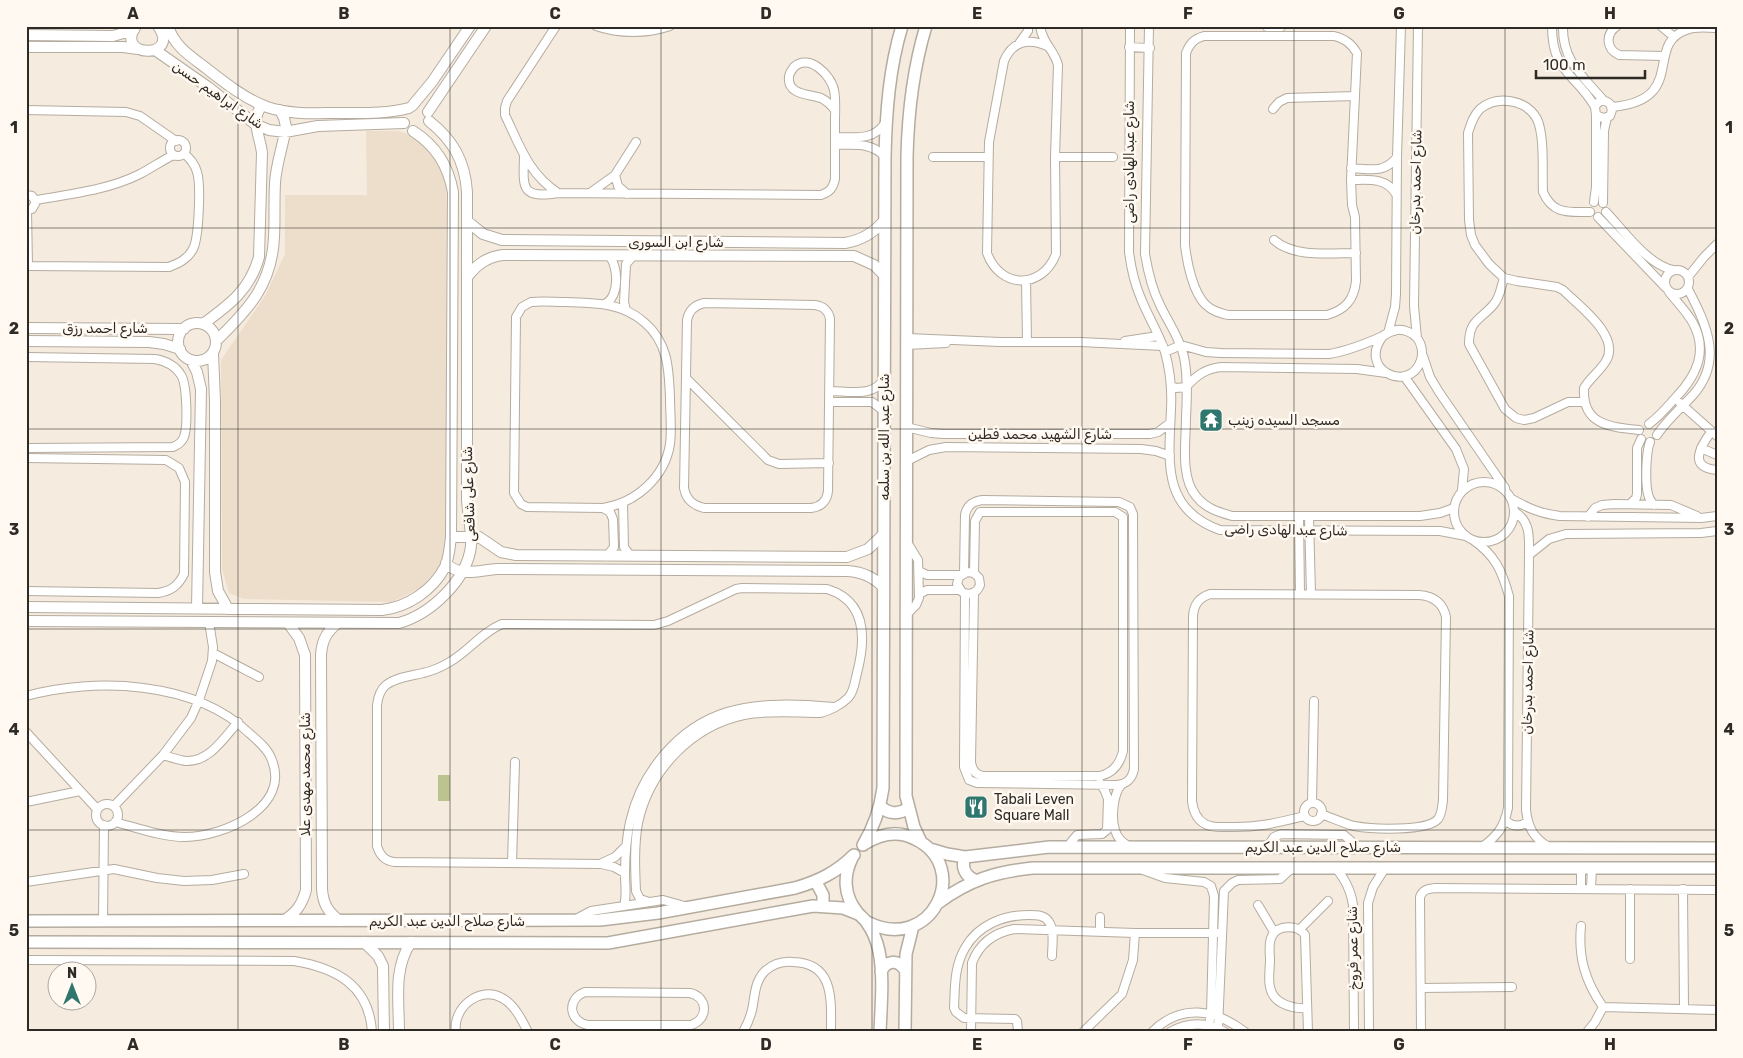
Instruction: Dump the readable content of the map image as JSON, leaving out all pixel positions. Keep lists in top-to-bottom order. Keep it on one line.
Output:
{"streets":{"main road":["شارع عبد الله بن سلمه","شارع صلاح الدين عبد الكريم"],"street":["شارع ابراهيم حسن","شارع عبدالهادى راضى","شارع احمد بدرخان","شارع ابن السورى","شارع احمد رزق","شارع الشهيد محمد فطين","شارع على شافعى","شارع محمد مهدى علا","شارع عمر فروخ"]},"crossings":[["شارع ابراهيم حسن","شارع على شافعى"],["شارع عبدالهادى راضى","شارع احمد بدرخان"],["شارع عبدالهادى راضى","شارع الشهيد محمد فطين"],["شارع احمد بدرخان","شارع صلاح الدين عبد الكريم"],["شارع ابن السورى","شارع عبد الله بن سلمه"],["شارع ابن السورى","شارع على شافعى"],["شارع الشهيد محمد فطين","شارع عبد الله بن سلمه"],["شارع عبد الله بن سلمه","شارع صلاح الدين عبد الكريم"],["شارع على شافعى","شارع محمد مهدى علا"],["شارع محمد مهدى علا","شارع صلاح الدين عبد الكريم"],["شارع صلاح الدين عبد الكريم","شارع عمر فروخ"]],"places":{"temple":["مسجد السيده زينب"],"restaurant":["Tabali Leven Square Mall"]},"scale_bar":"100 m","north":"top","grid":{"columns":["A","B","C","D","E","F","G","H"],"rows":["1","2","3","4","5"]}}
